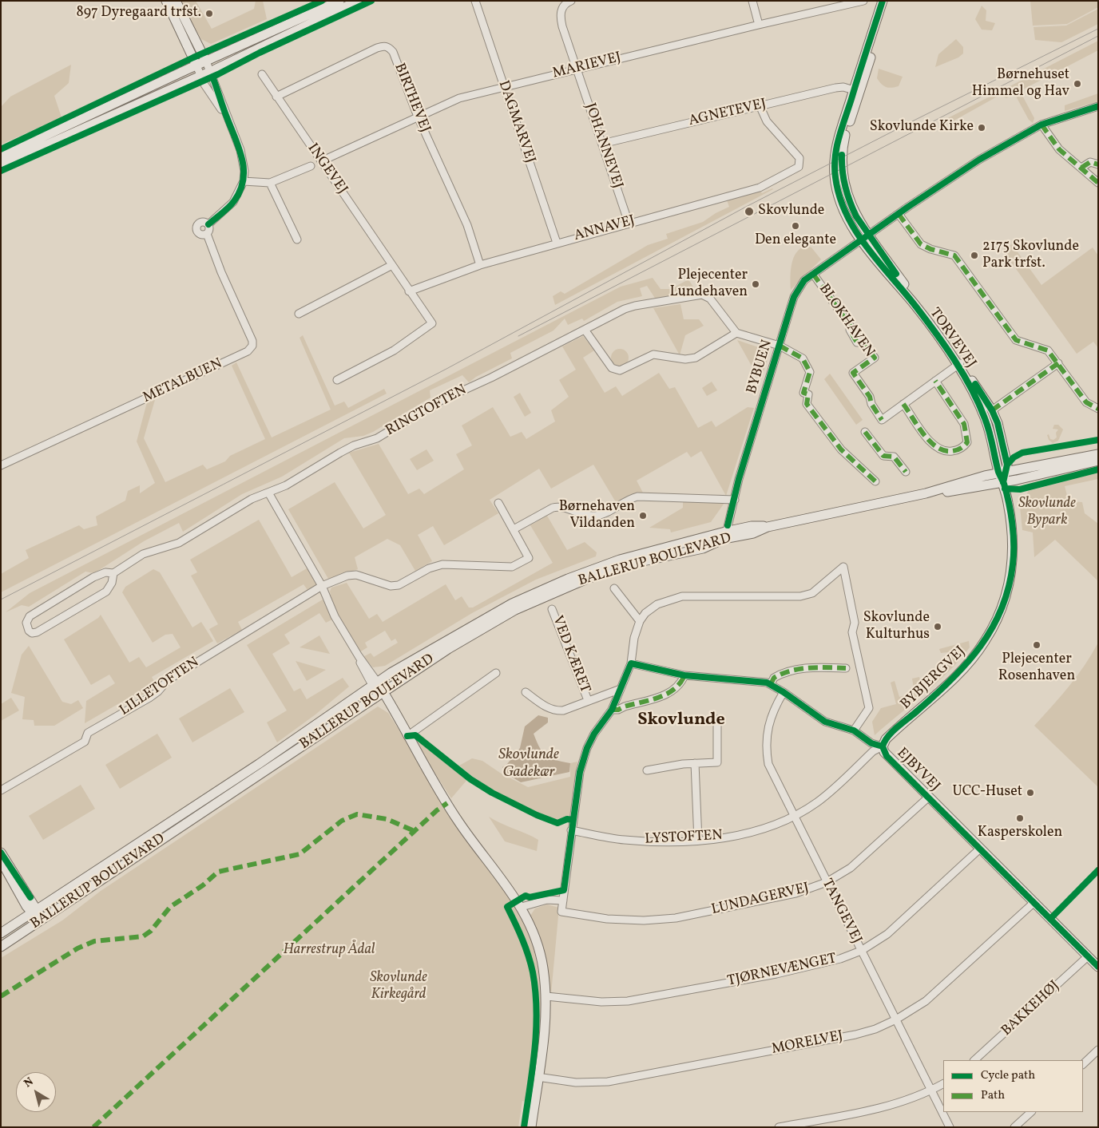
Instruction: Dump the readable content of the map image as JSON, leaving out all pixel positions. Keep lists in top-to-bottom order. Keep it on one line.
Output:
{"streets":{"street":["MARIEVEJ","BIRTHEVEJ","AGNETEVEJ","DAGMARVEJ","JOHANNEVEJ","INGEVEJ","ANNAVEJ","BLOKHAVEN","TORVEVEJ","BYBUEN","METALBUEN","RINGTOFTEN","BALLERUP BOULEVARD","VED KÆRET","BYBJERGVEJ","LILLETOFTEN","EJBYVEJ","LYSTOFTEN","LUNDAGERVEJ","TANGEVEJ","TJØRNEVÆNGET","BAKKEHØJ","MORELVEJ"]},"crossings":[["MARIEVEJ","BIRTHEVEJ"],["MARIEVEJ","DAGMARVEJ"],["MARIEVEJ","JOHANNEVEJ"],["MARIEVEJ","INGEVEJ"],["BIRTHEVEJ","INGEVEJ"],["BIRTHEVEJ","ANNAVEJ"],["AGNETEVEJ","JOHANNEVEJ"],["AGNETEVEJ","ANNAVEJ"],["AGNETEVEJ","TORVEVEJ"],["DAGMARVEJ","ANNAVEJ"],["JOHANNEVEJ","ANNAVEJ"],["INGEVEJ","ANNAVEJ"],["BLOKHAVEN","TORVEVEJ"],["BLOKHAVEN","BYBUEN"],["TORVEVEJ","BYBUEN"],["TORVEVEJ","BALLERUP BOULEVARD"],["TORVEVEJ","BYBJERGVEJ"],["BYBUEN","BALLERUP BOULEVARD"],["BALLERUP BOULEVARD","BYBJERGVEJ"],["BYBJERGVEJ","EJBYVEJ"],["BYBJERGVEJ","LYSTOFTEN"],["BYBJERGVEJ","TANGEVEJ"],["EJBYVEJ","LUNDAGERVEJ"],["EJBYVEJ","TANGEVEJ"],["EJBYVEJ","TJØRNEVÆNGET"],["EJBYVEJ","BAKKEHØJ"],["EJBYVEJ","MORELVEJ"],["LYSTOFTEN","TANGEVEJ"],["LUNDAGERVEJ","TANGEVEJ"],["TANGEVEJ","TJØRNEVÆNGET"],["TANGEVEJ","MORELVEJ"]],"districts":["Skovlunde"],"water":["Skovlunde Gadekær"],"parks":["Skovlunde Bypark","Harrestrup Ådal","Skovlunde Kirkegård"],"places":["897 Dyregaard trfst.","Børnehuset Himmel og Hav","Skovlunde Kirke","Skovlunde","Den elegante","2175 Skovlunde Park trfst.","Plejecenter Lundehaven","Børnehaven Vildanden","Skovlunde Kulturhus","Plejecenter Rosenhaven","UCC-Huset","Kasperskolen"],"legend":["Cycle path","Path"],"north":"top left"}
